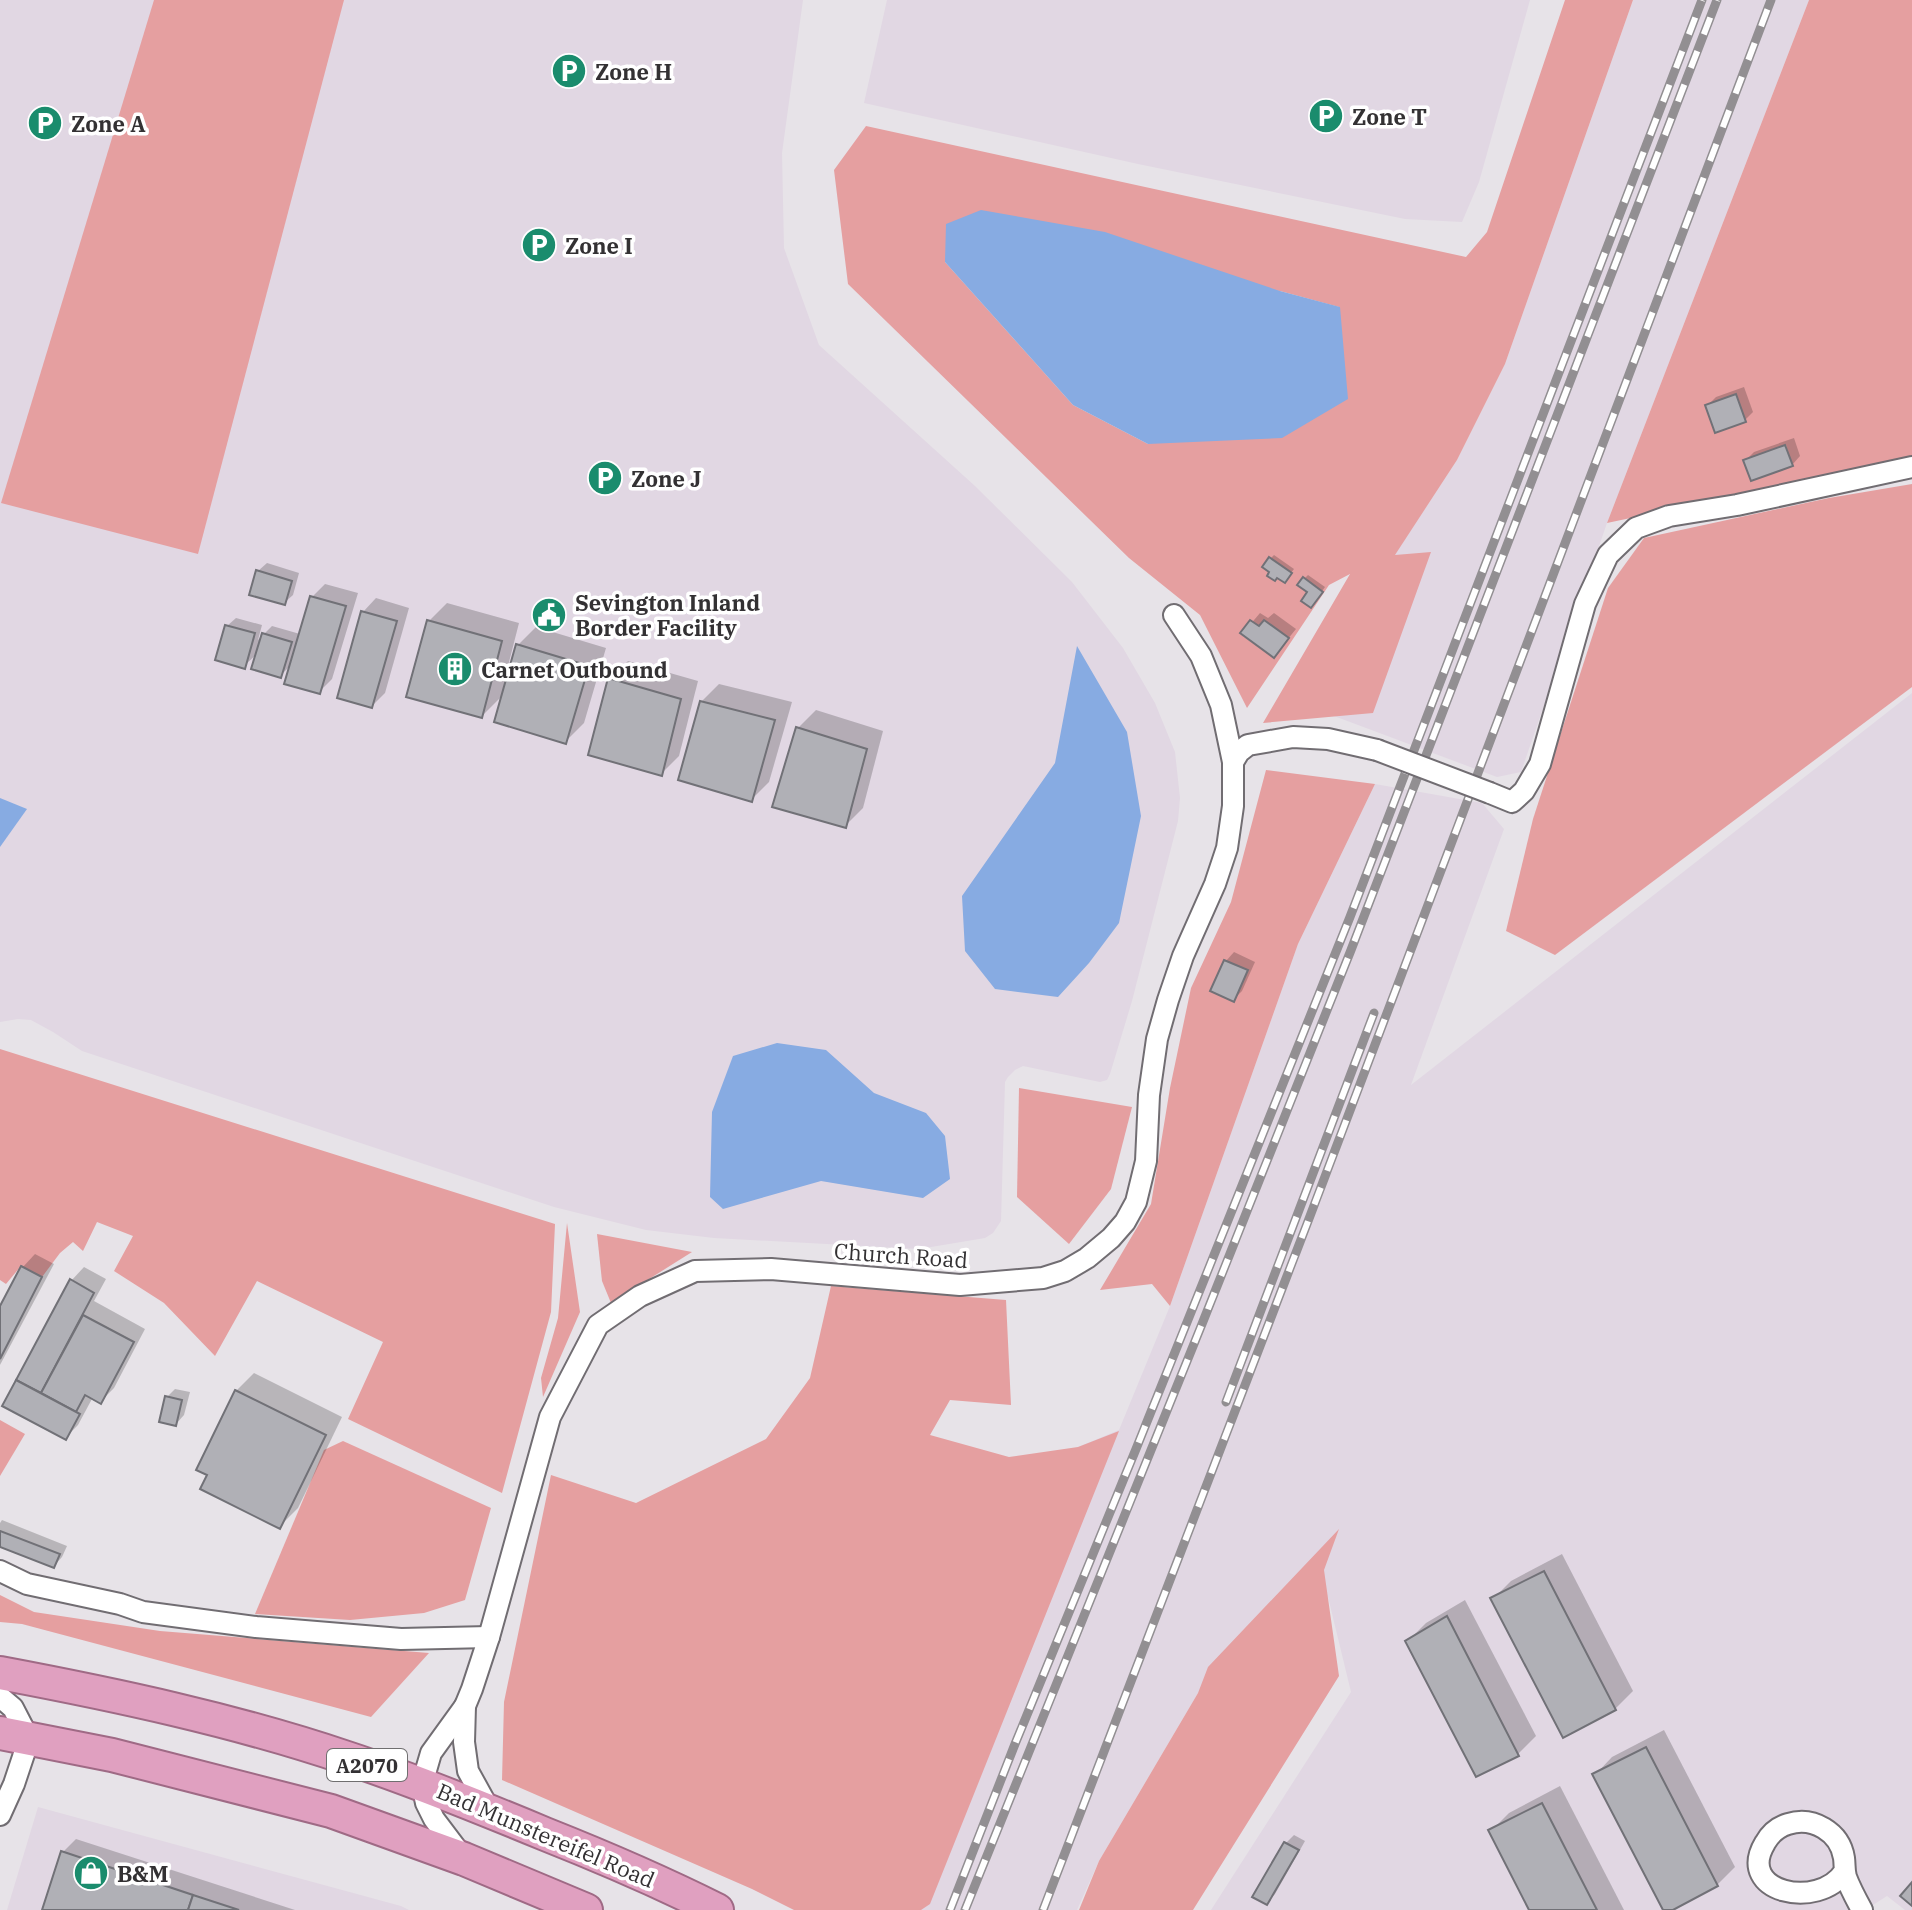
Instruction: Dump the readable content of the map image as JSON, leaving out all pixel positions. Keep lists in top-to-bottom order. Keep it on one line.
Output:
{"streets":{"highway":["A2070","Bad Munstereifel Road"],"street":["Church Road"]},"crossings":[["Church Road","Bad Munstereifel Road"]],"places":{"parking":["Zone H","Zone T","Zone A","Zone I","Zone J"],"public building":["Sevington Inland Border Facility"],"building":["Carnet Outbound"],"shop":["B&M"]}}
